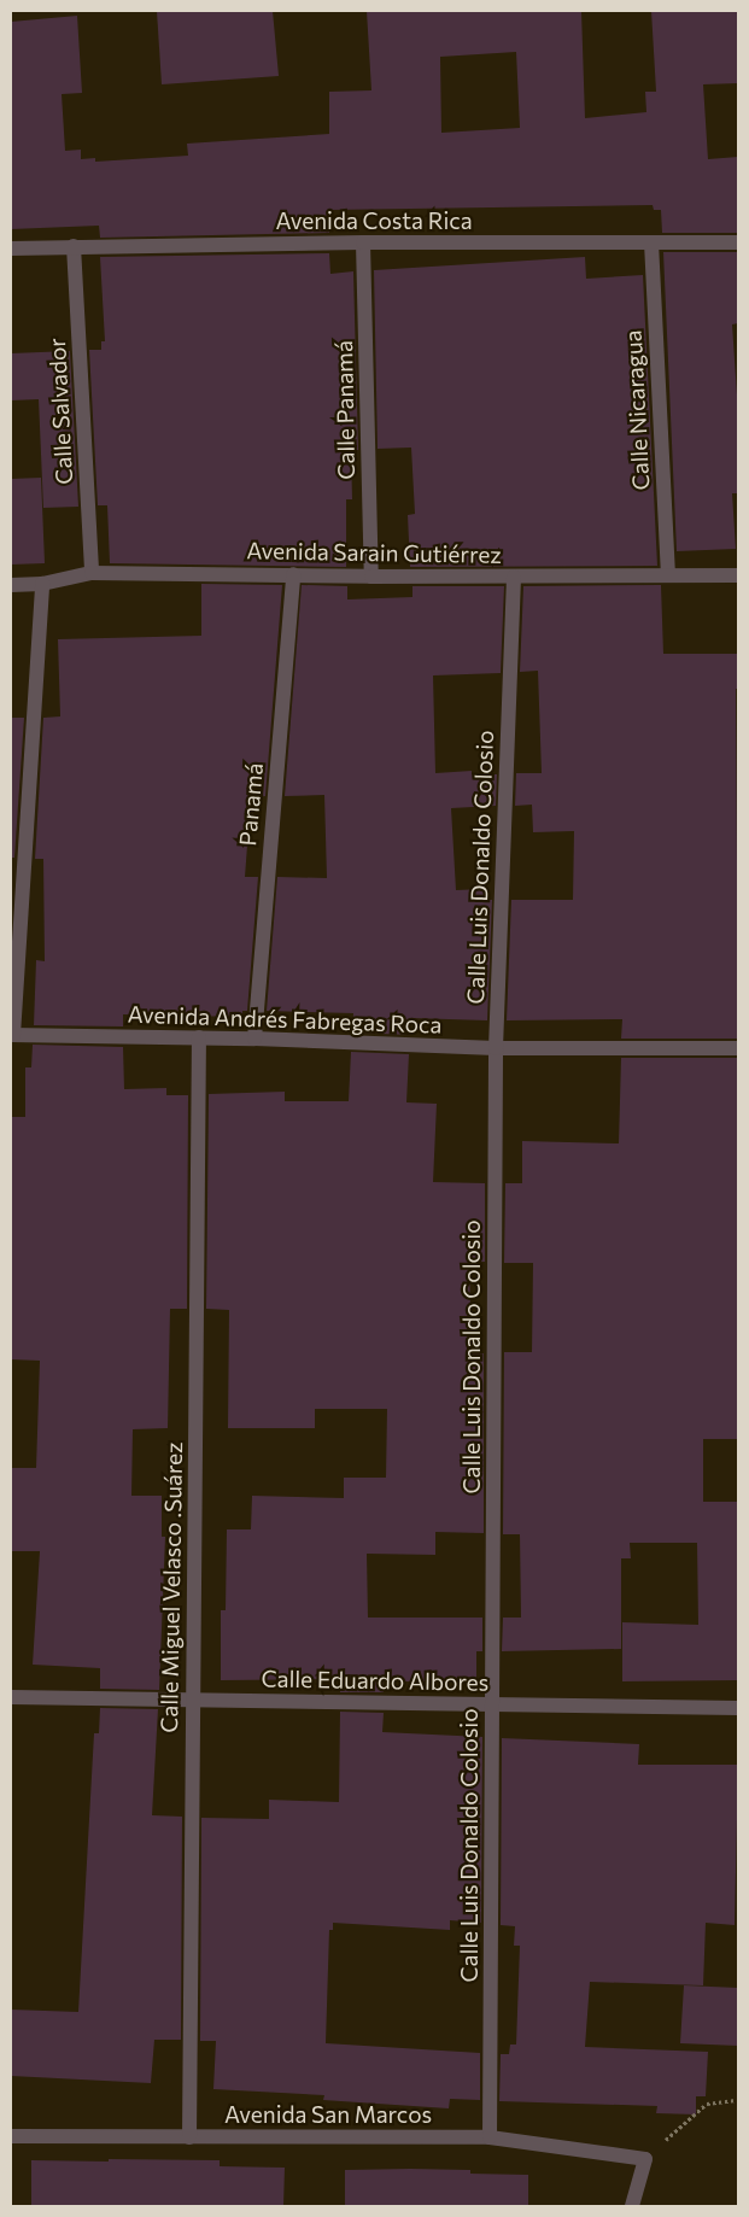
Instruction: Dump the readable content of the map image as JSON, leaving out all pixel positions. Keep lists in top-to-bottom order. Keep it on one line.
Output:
{"streets":{"street":["Avenida Costa Rica","Calle Panamá","Calle Nicaragua","Calle Salvador","Avenida Sarain Gutiérrez","Panamá","Calle Luis Donaldo Colosio","Avenida Andrés Fabregas Roca","Calle Miguel Velasco .Suárez","Calle Eduardo Albores","Avenida San Marcos"]},"crossings":[["Avenida Costa Rica","Calle Panamá"],["Avenida Costa Rica","Calle Nicaragua"],["Avenida Costa Rica","Calle Salvador"],["Calle Panamá","Avenida Sarain Gutiérrez"],["Calle Nicaragua","Avenida Sarain Gutiérrez"],["Calle Salvador","Avenida Sarain Gutiérrez"],["Avenida Sarain Gutiérrez","Panamá"],["Avenida Sarain Gutiérrez","Calle Luis Donaldo Colosio"],["Panamá","Avenida Andrés Fabregas Roca"],["Calle Luis Donaldo Colosio","Avenida Andrés Fabregas Roca"],["Calle Luis Donaldo Colosio","Calle Eduardo Albores"],["Calle Luis Donaldo Colosio","Avenida San Marcos"],["Avenida Andrés Fabregas Roca","Calle Miguel Velasco .Suárez"],["Calle Miguel Velasco .Suárez","Calle Eduardo Albores"],["Calle Miguel Velasco .Suárez","Avenida San Marcos"]]}
